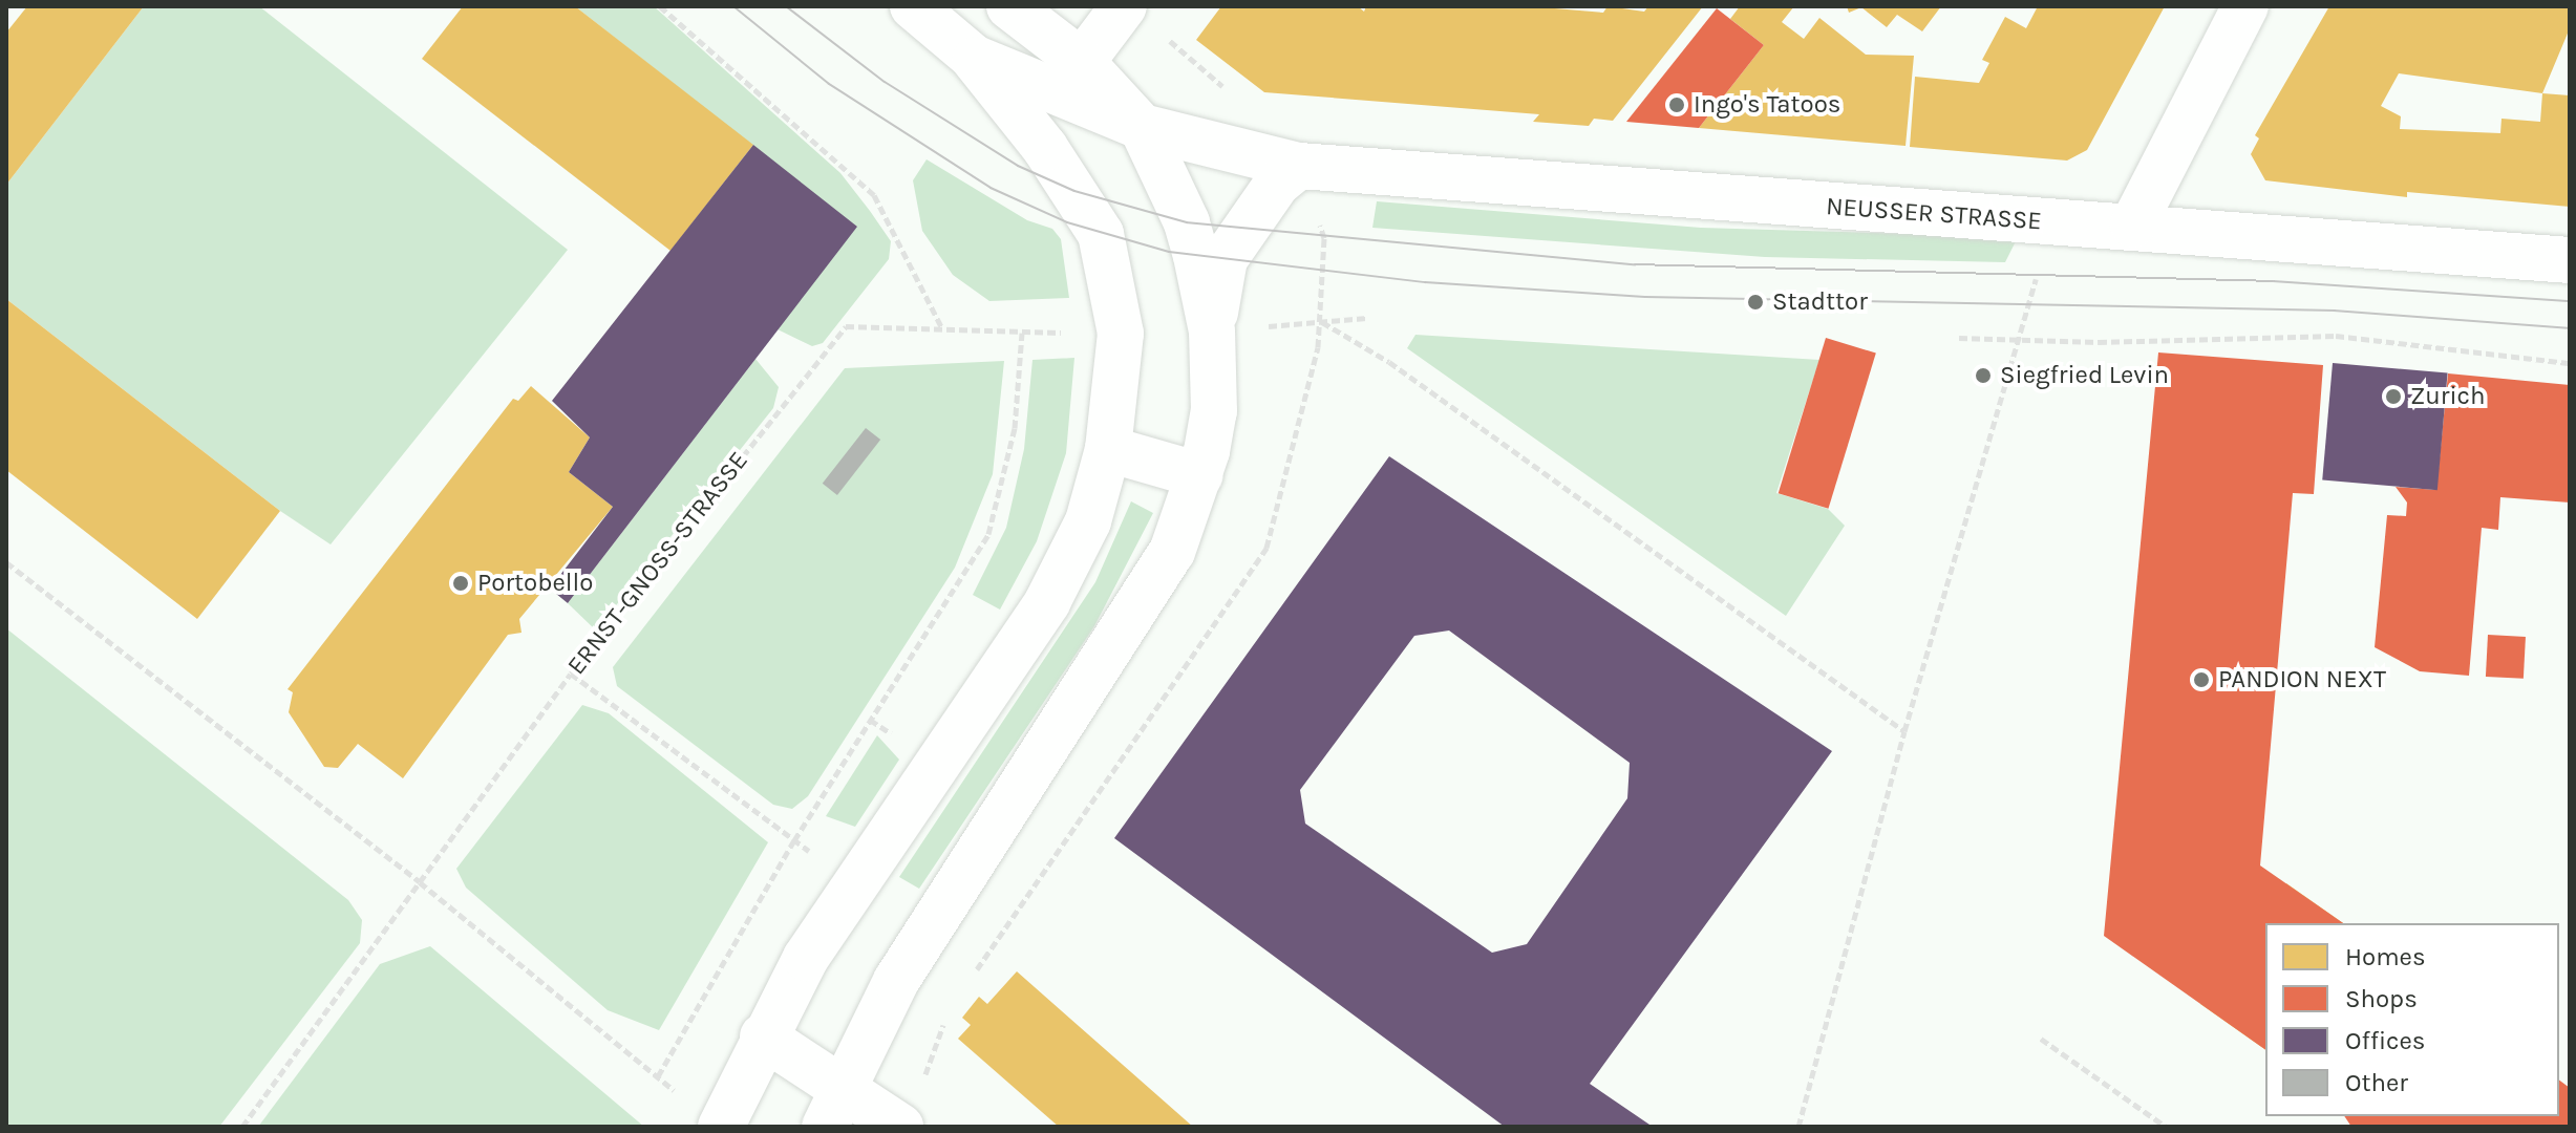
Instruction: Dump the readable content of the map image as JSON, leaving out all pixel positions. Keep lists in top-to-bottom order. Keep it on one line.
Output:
{"streets":{"street":["NEUSSER STRASSE"],"path":["ERNST-GNOSS-STRASSE"]},"places":["Ingo's Tatoos","Stadttor","Siegfried Levin","Zurich","Portobello","PANDION NEXT"],"legend":["Homes","Shops","Offices","Other"]}
